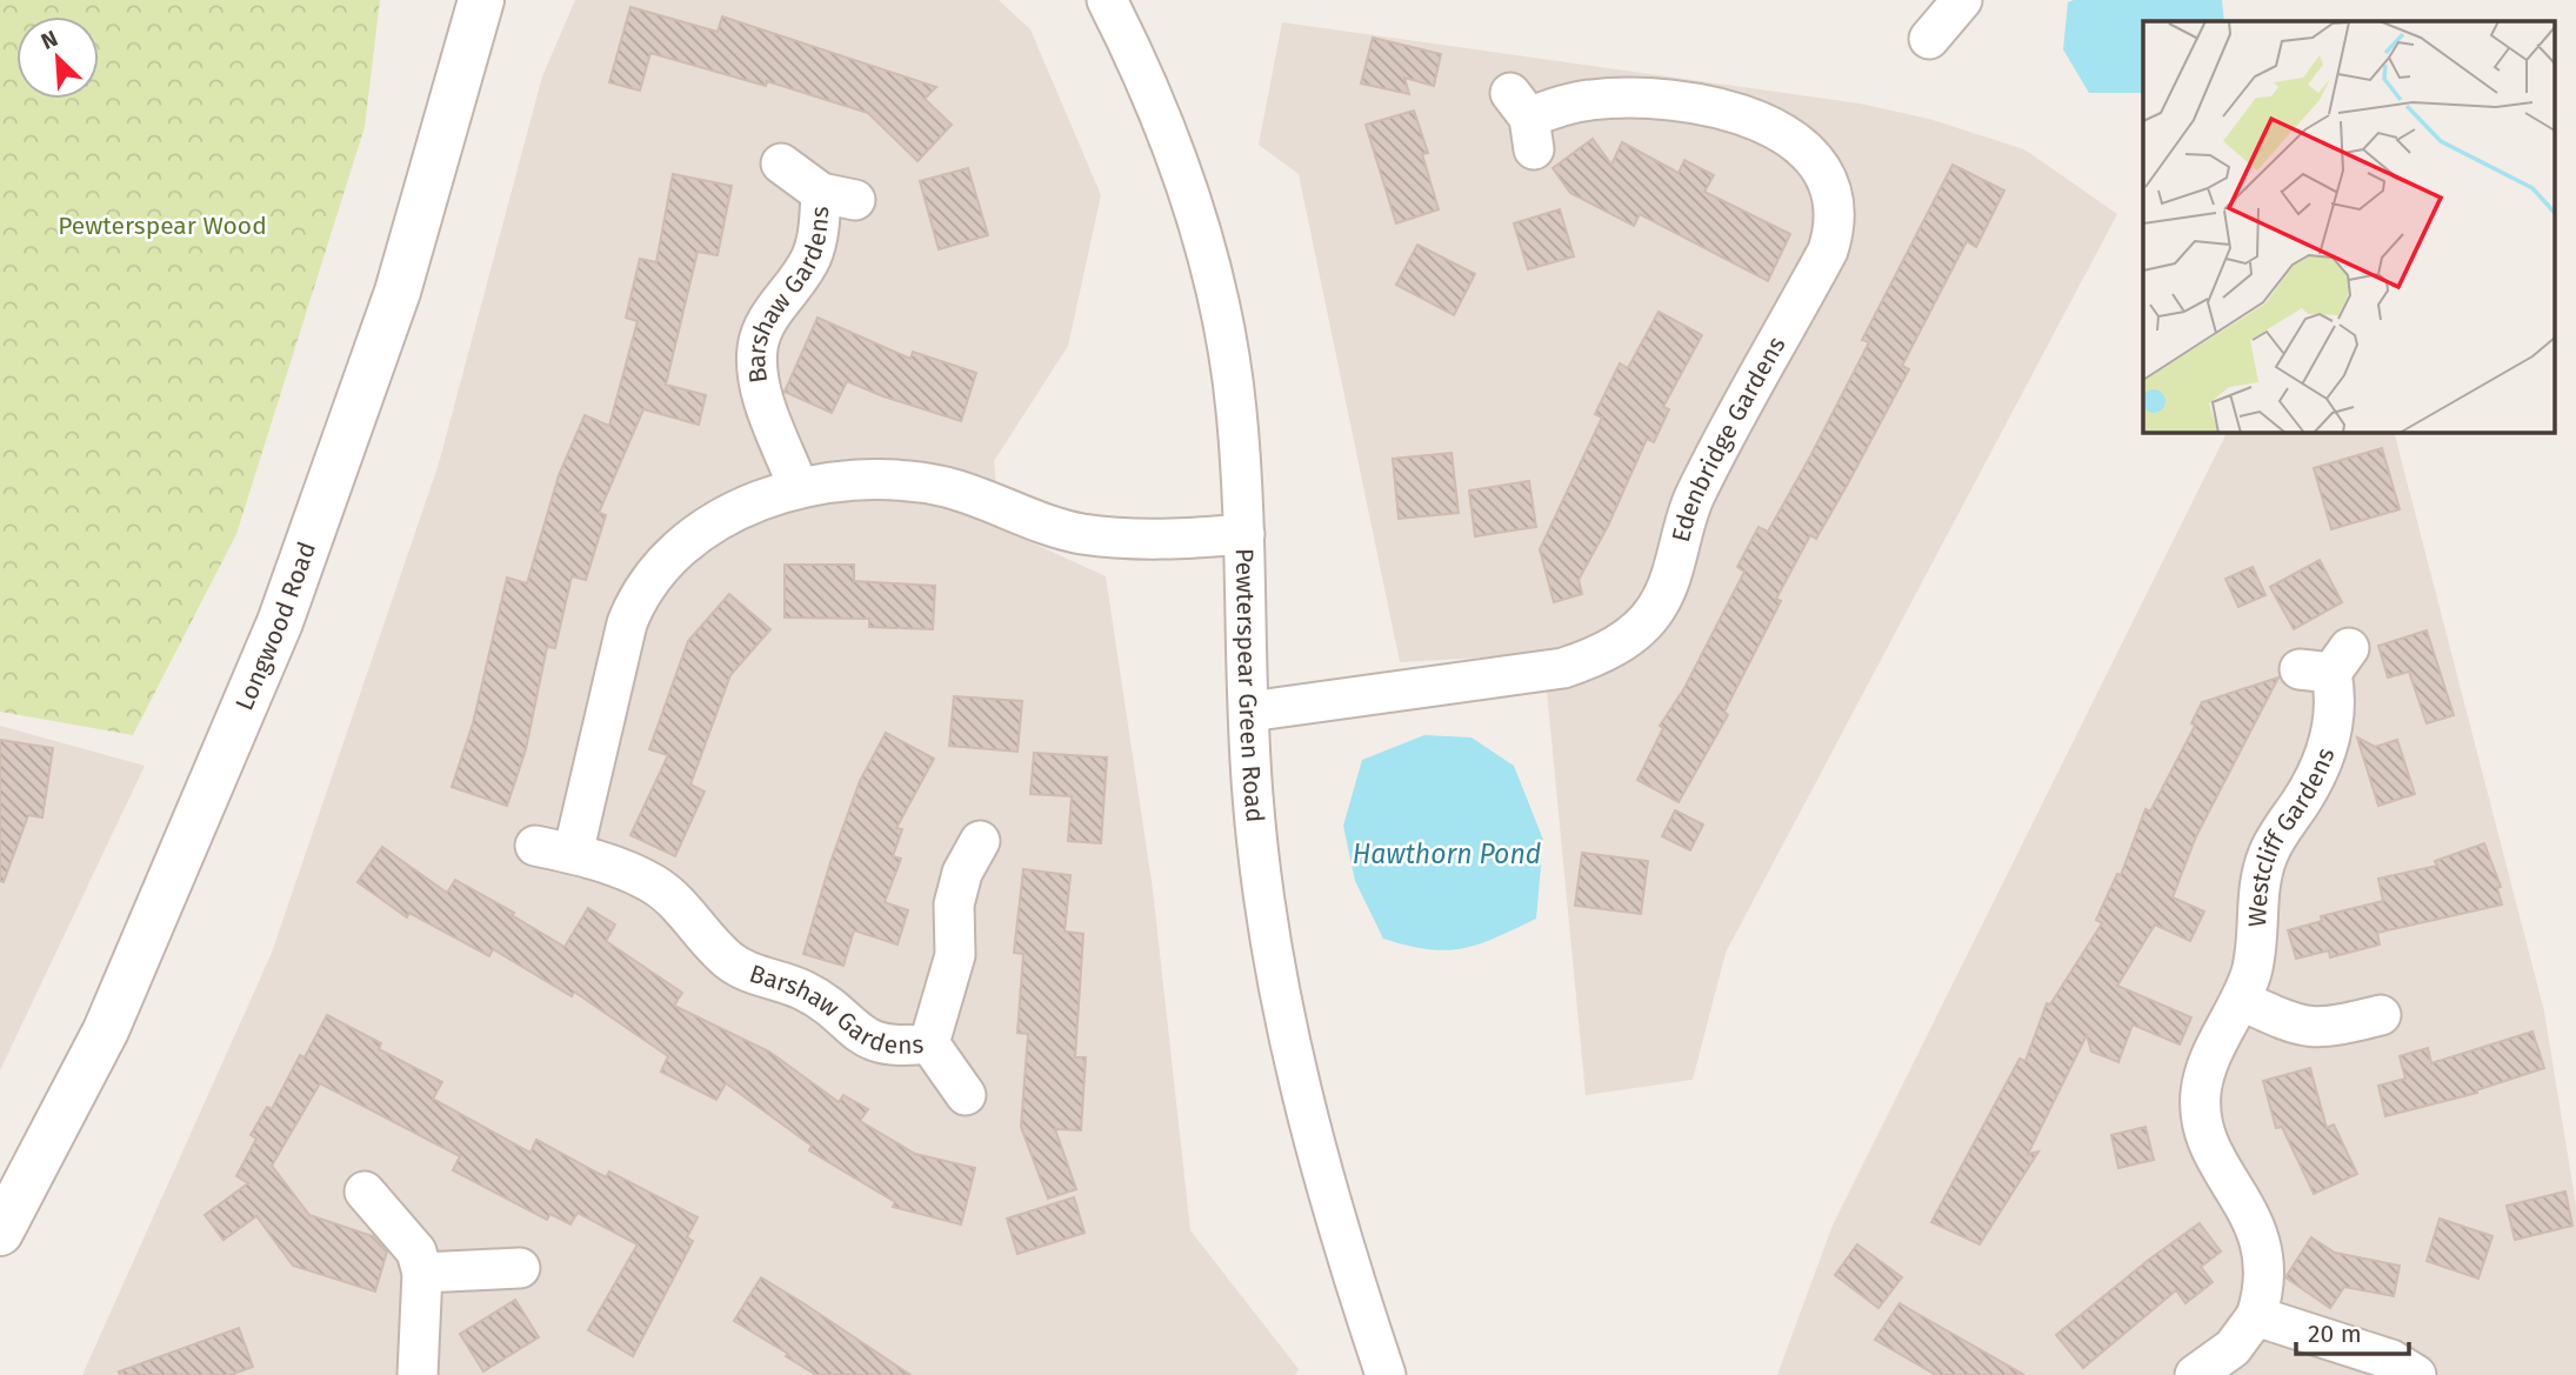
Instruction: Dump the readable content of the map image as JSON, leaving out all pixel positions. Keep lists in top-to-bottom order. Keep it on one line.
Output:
{"streets":{"street":["Barshaw Gardens","Edenbridge Gardens","Longwood Road","Pewterspear Green Road","Westcliff Gardens"]},"crossings":[["Barshaw Gardens","Pewterspear Green Road"],["Edenbridge Gardens","Pewterspear Green Road"]],"water":["Hawthorn Pond"],"parks":["Pewterspear Wood"],"scale_bar":"20 m","north":"top left"}
